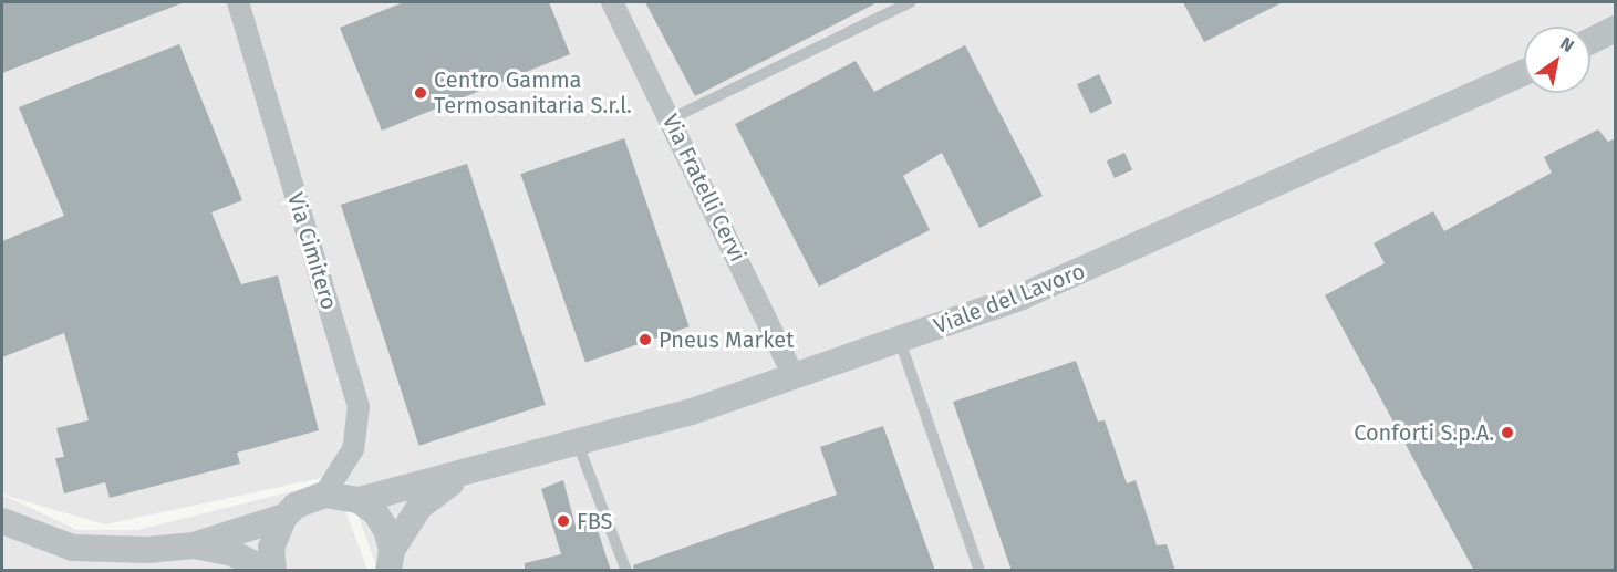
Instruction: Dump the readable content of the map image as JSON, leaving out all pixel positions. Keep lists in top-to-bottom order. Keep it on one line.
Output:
{"streets":{"street":["Via Fratelli Cervi","Via Cimitero","Viale del Lavoro"]},"crossings":[["Via Fratelli Cervi","Viale del Lavoro"],["Via Cimitero","Viale del Lavoro"]],"places":["Centro Gamma Termosanitaria S.r.l.","Pneus Market","Conforti S.p.A.","FBS"],"north":"top right"}
